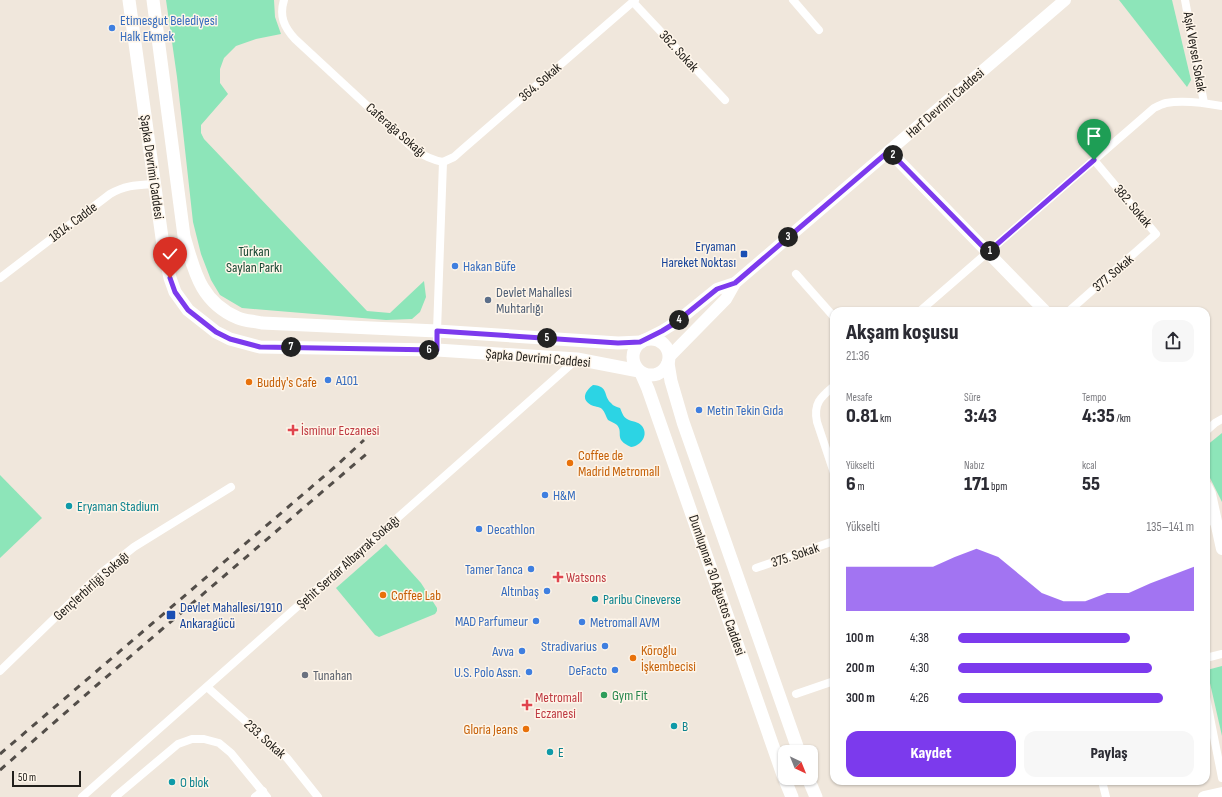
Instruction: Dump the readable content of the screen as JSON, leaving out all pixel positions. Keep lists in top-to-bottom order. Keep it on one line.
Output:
{"streets":{"main road":["Harf Devrimi Caddesi","Şapka Devrimi Caddesi","Dumlupınar 30 Ağustos Caddesi"],"street":["362. Sokak","Aşık Veysel Sokak","364. Sokak","Caferağa Sokağı","382. Sokak","1814. Cadde","377. Sokak","375. Sokak","Şehit Serdar Albayrak Sokağı","Gençlerbirliği Sokağı","233. Sokak"]},"crossings":[["362. Sokak","364. Sokak"],["364. Sokak","Caferağa Sokağı"],["Harf Devrimi Caddesi","Şapka Devrimi Caddesi"],["Harf Devrimi Caddesi","Dumlupınar 30 Ağustos Caddesi"],["Caferağa Sokağı","Şapka Devrimi Caddesi"],["Şapka Devrimi Caddesi","1814. Cadde"],["Şapka Devrimi Caddesi","Şehit Serdar Albayrak Sokağı"],["Şapka Devrimi Caddesi","Dumlupınar 30 Ağustos Caddesi"],["382. Sokak","377. Sokak"],["Şehit Serdar Albayrak Sokağı","233. Sokak"]],"parks":["Türkan Saylan Parkı"],"places":{"other":["Etimesgut Belediyesi Halk Ekmek","Hakan Büfe","Devlet Mahallesi Muhtarlığı","A101","Buddy's Cafe","Metin Tekin Gıda","Coffee de Madrid Metromall","H&M","Eryaman Stadium","Decathlon","Tamer Tanca","Altınbaş","Coffee Lab","Paribu Cineverse","MAD Parfumeur","Metromall AVM","Stradivarius","Avva","Köroğlu İşkembecisi","DeFacto","U.S. Polo Assn.","Tunahan","Gym Fit","B","Gloria Jeans","E","O blok"],"transit":["Eryaman Hareket Noktası","Devlet Mahallesi/1910 Ankaragücü"],"health":["İsminur Eczanesi","Watsons","Metromall Eczanesi"]},"scale_bar":"50 m","north":"bottom right","page":{"pins":["2","3","1","4","5","7","6"],"heading":["Akşam koşusu","21:36"],"stats":[["Mesafe","0.81 km"],["Süre","3:43"],["Tempo","4:35 /km"],["Yükselti","6 m"],["Nabız","171 bpm"],["kcal","55"]],"chart":["Yükselti","135–141 m"],"list":[{"name":"100 m","note":"4:38"},{"name":"200 m","note":"4:30"},{"name":"300 m","note":"4:26"}],"buttons":["Kaydet","Paylaş"],"scale":"50 m"}}
